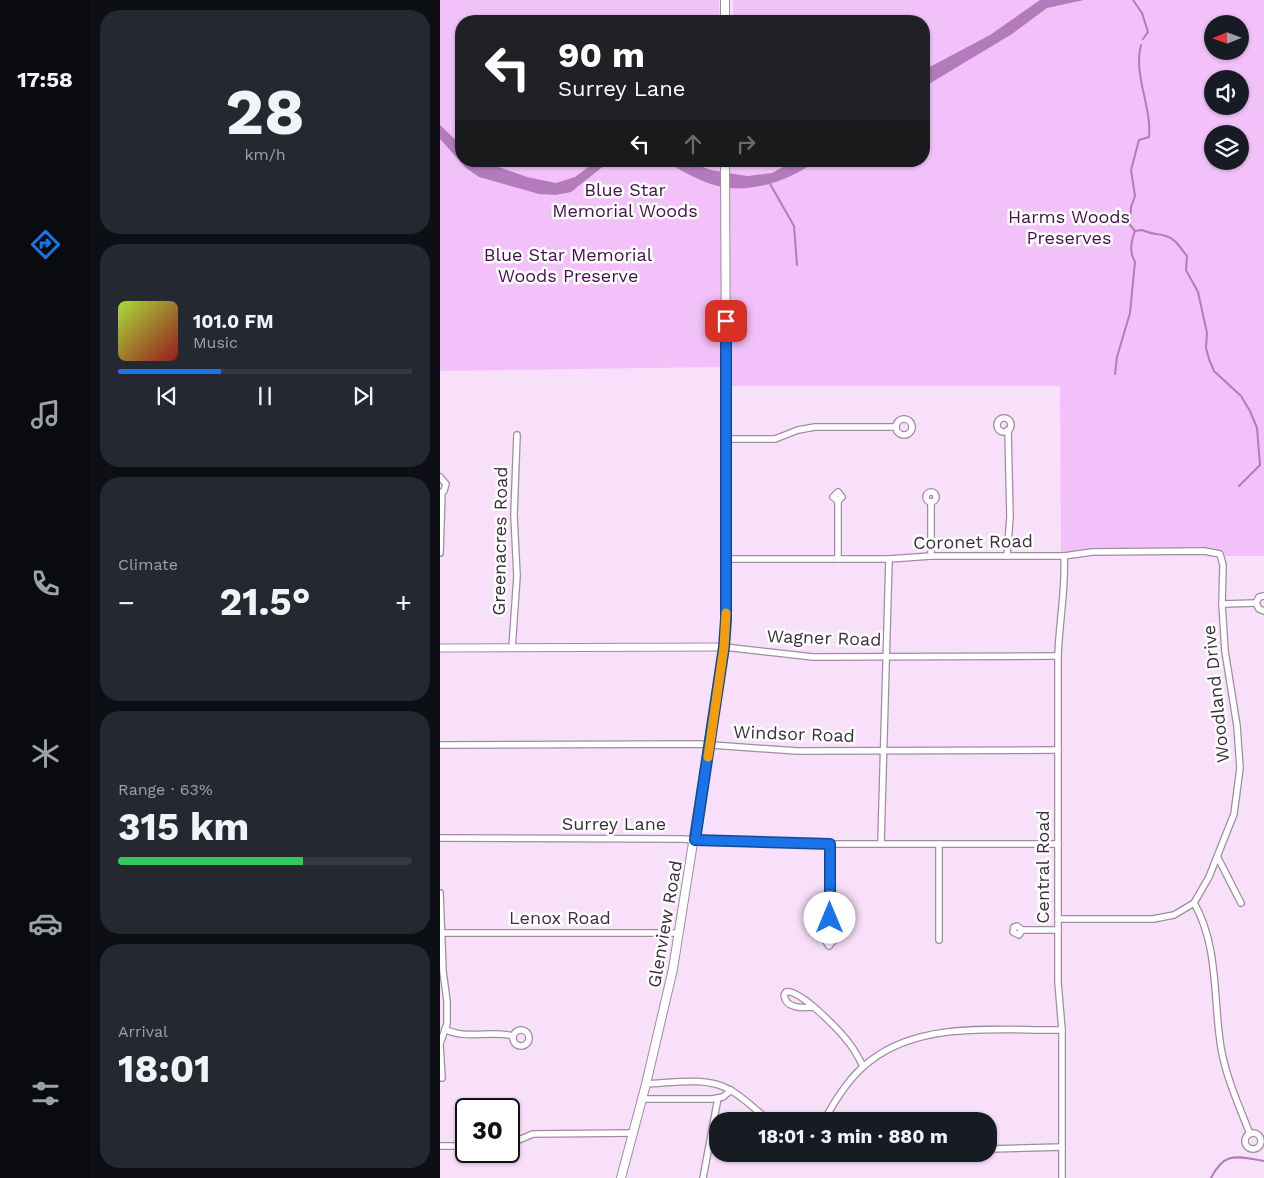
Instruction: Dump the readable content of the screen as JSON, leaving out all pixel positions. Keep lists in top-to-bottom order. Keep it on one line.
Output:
{"streets":{"main road":["Glenview Road"],"street":["Greenacres Road","Coronet Road","Wagner Road","Woodland Drive","Windsor Road","Surrey Lane","Central Road","Lenox Road"]},"crossings":[["Greenacres Road","Wagner Road"],["Coronet Road","Woodland Drive"],["Coronet Road","Central Road"],["Coronet Road","Glenview Road"],["Wagner Road","Central Road"],["Wagner Road","Glenview Road"],["Woodland Drive","Central Road"],["Windsor Road","Central Road"],["Windsor Road","Glenview Road"],["Surrey Lane","Central Road"],["Surrey Lane","Glenview Road"],["Lenox Road","Glenview Road"]],"parks":["Blue Star Memorial Woods","Harms Woods Preserves","Blue Star Memorial Woods Preserve"],"north":"left","page":{"tabs":"17:58","tile":[["28","km/h"],"Climate",["Range · 63%","315 km"],["Arrival","18:01"]],"turn":["90 m","Surrey Lane"],"song":["101.0 FM","Music"],"heat":["−","21.5°","+"],"limit":"30","trip":"18:01 · 3 min · 880 m"}}
